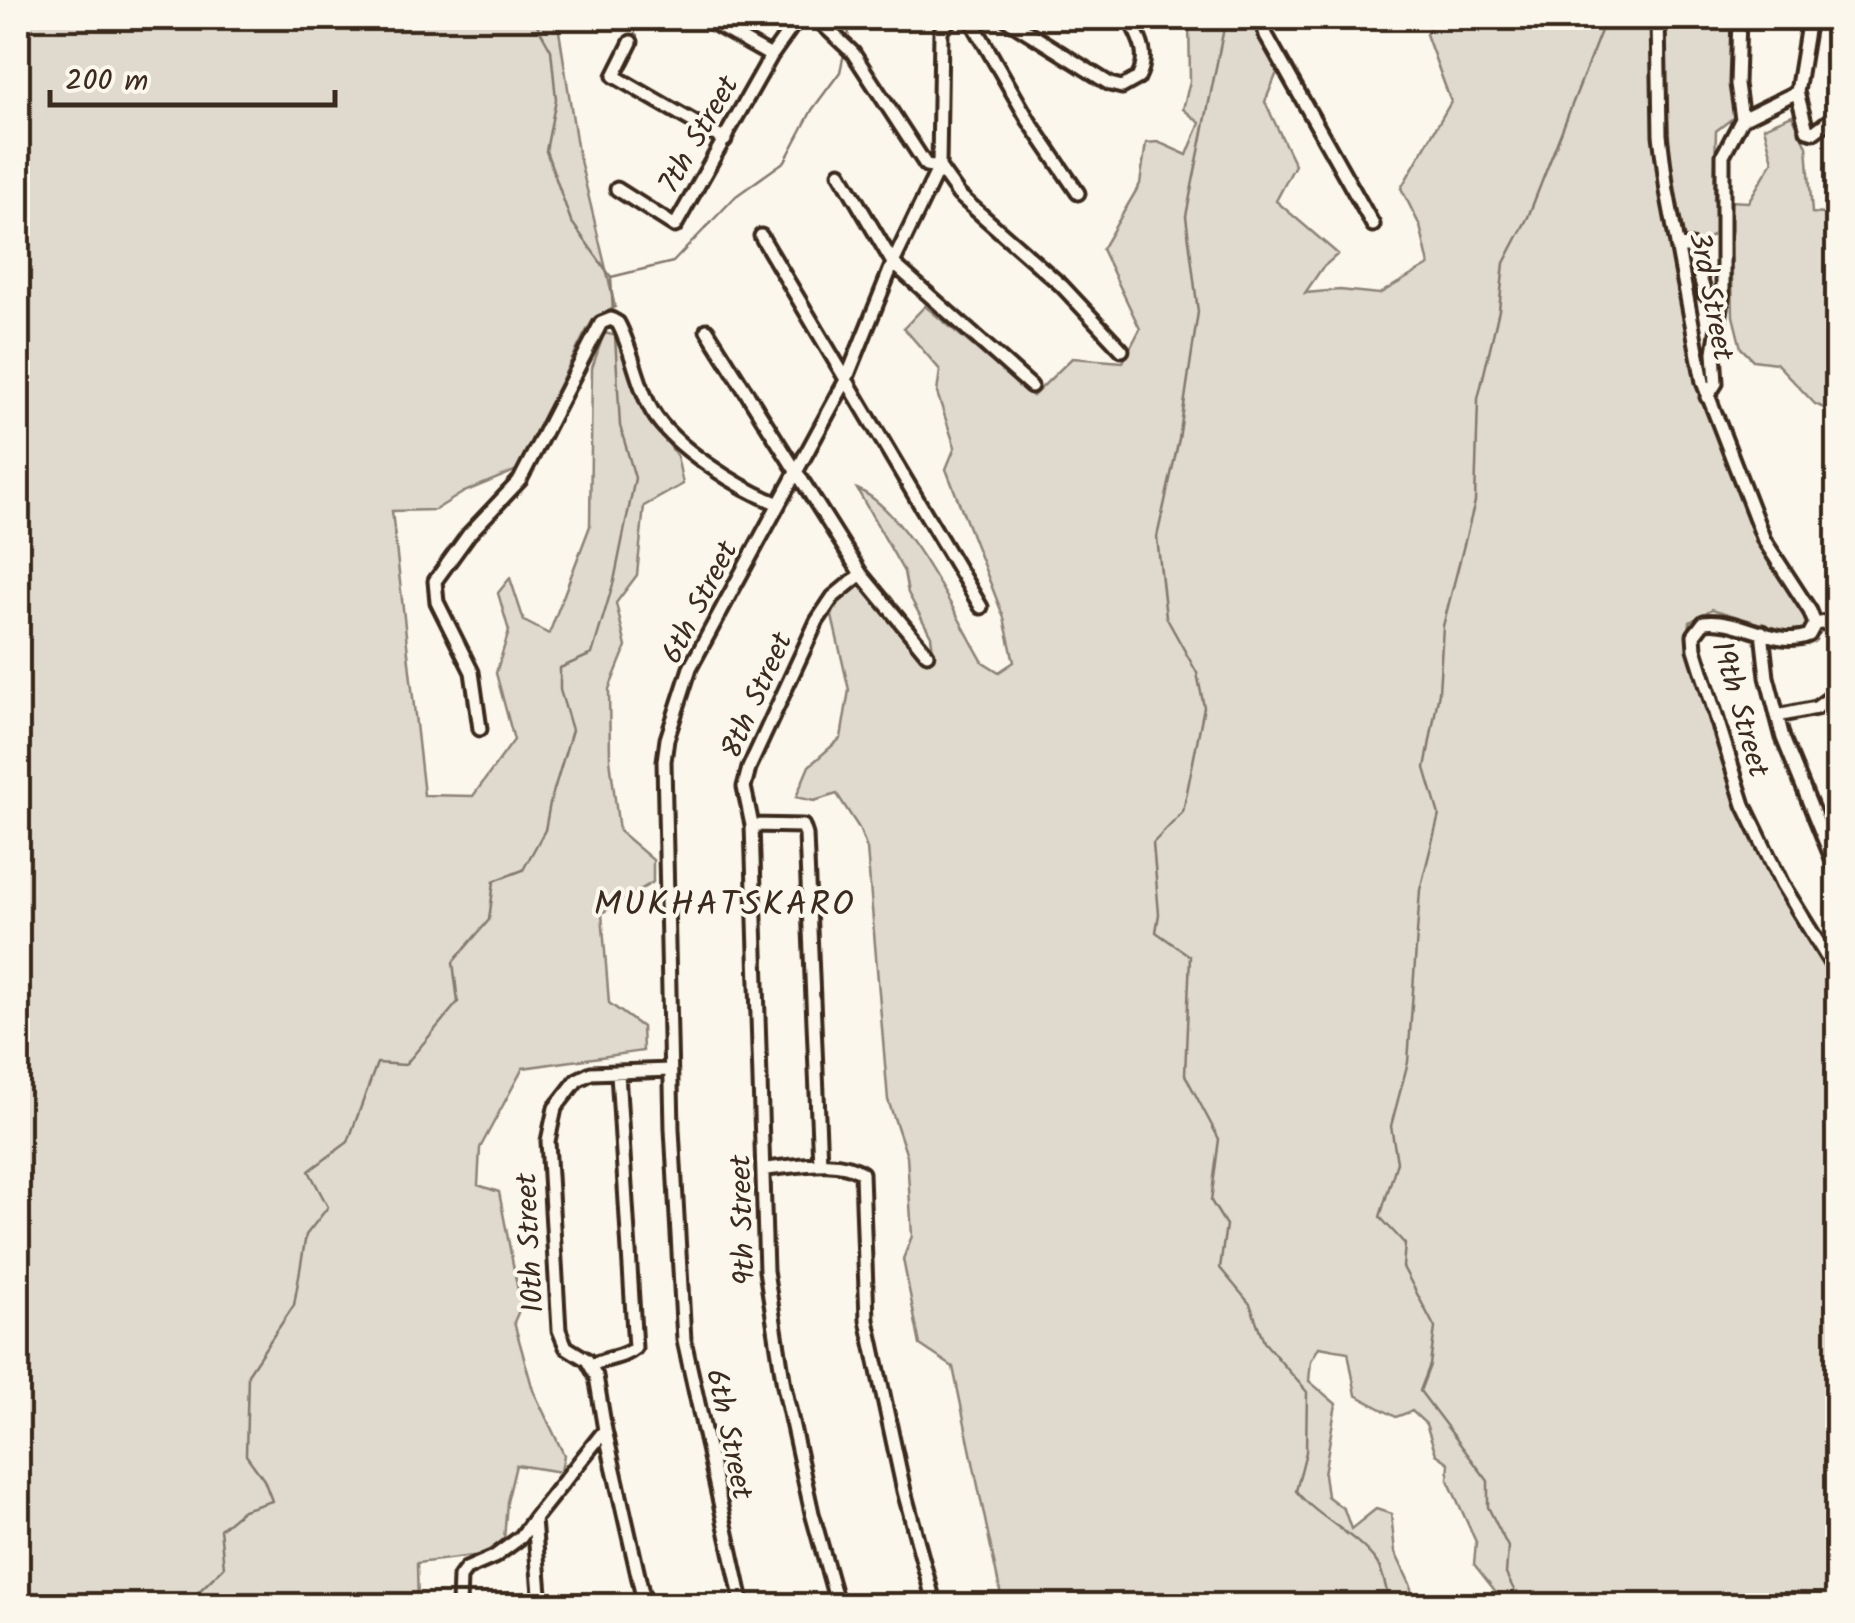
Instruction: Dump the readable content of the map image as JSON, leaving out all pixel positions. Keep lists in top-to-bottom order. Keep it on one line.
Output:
{"streets":{"street":["7th Street","3rd Street","6th Street","8th Street","19th Street","9th Street","10th Street"]},"crossings":[["3rd Street","19th Street"],["6th Street","10th Street"],["8th Street","9th Street"]],"districts":["MUKHATSKARO"],"scale_bar":"200 m"}
